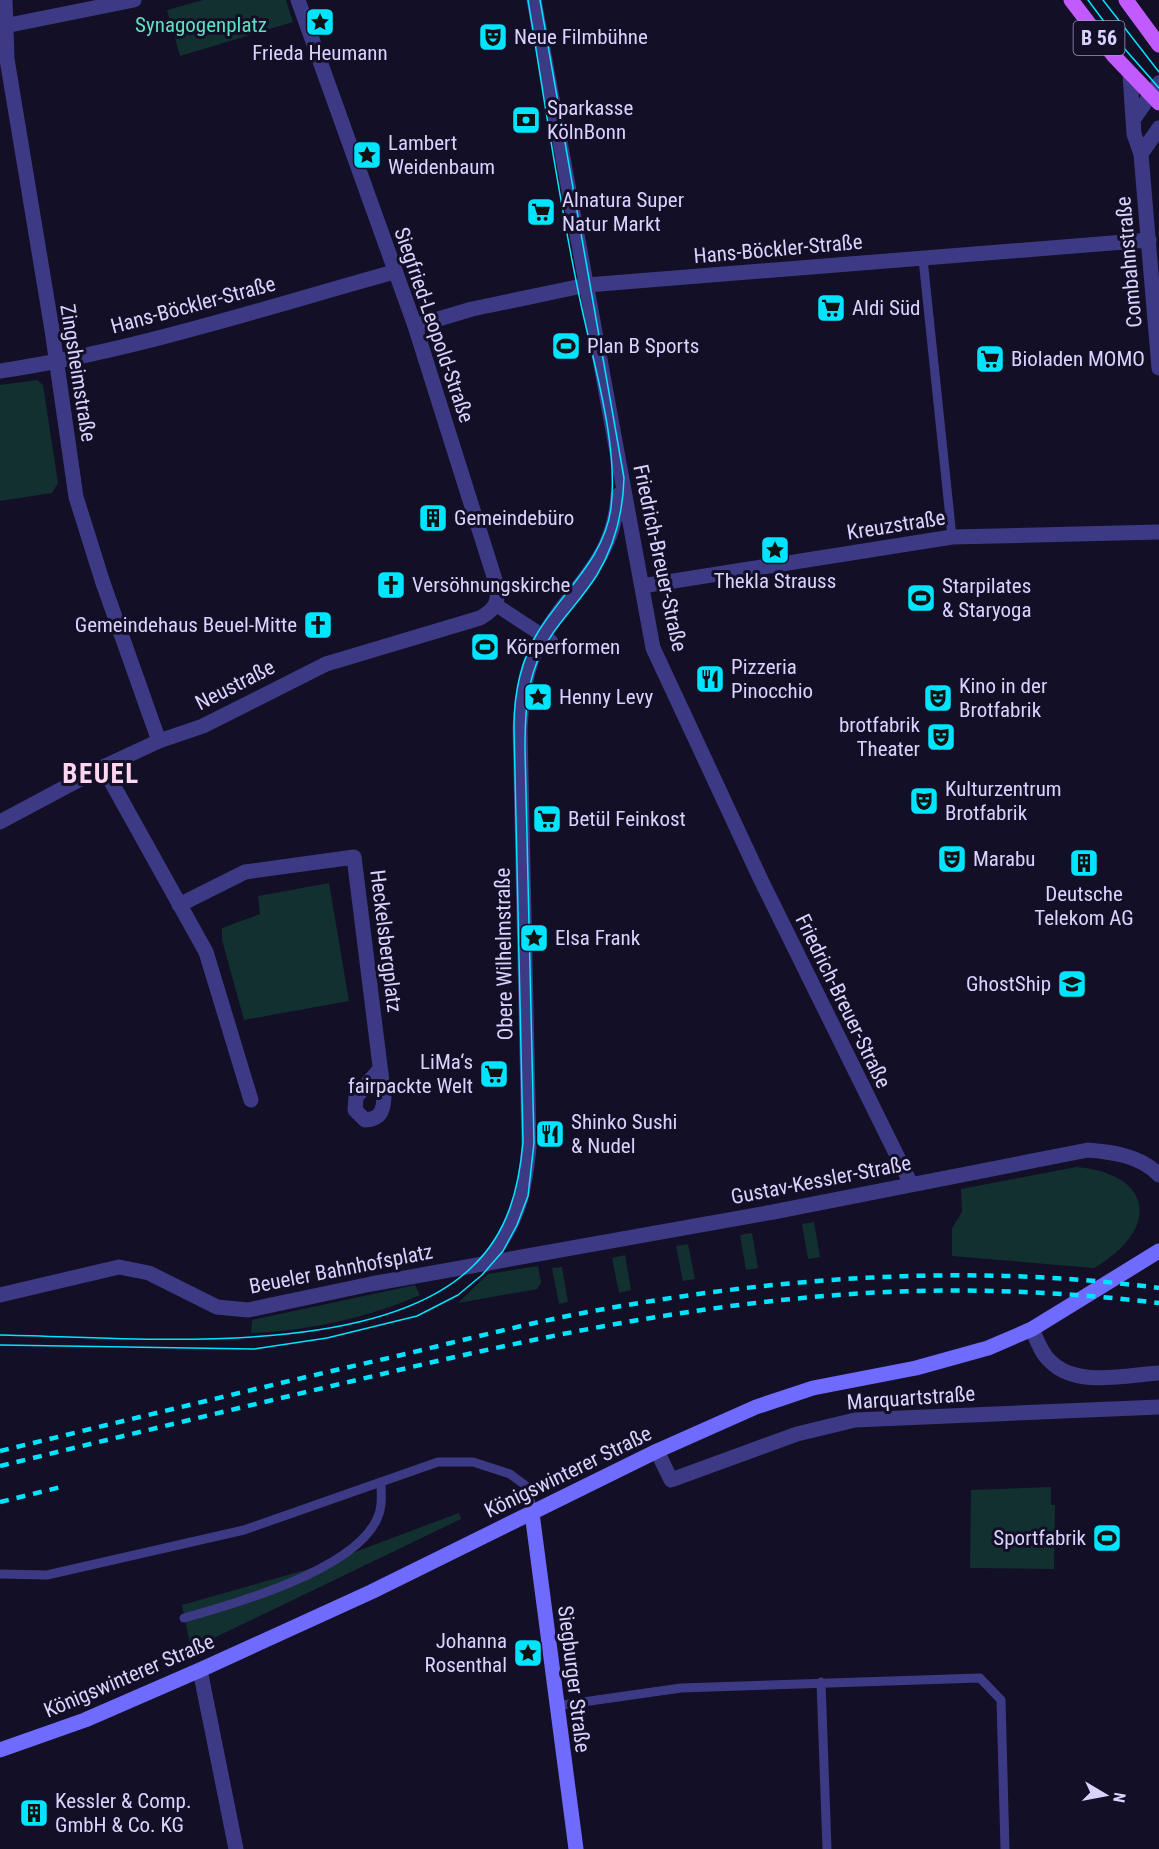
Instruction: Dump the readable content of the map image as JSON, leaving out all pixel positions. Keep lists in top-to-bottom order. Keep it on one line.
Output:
{"streets":{"main road":["B 56","Königswinterer Straße","Siegburger Straße"],"street":["Hans-Böckler-Straße","Combahnstraße","Siegfried-Leopold-Straße","Zingsheimstraße","Kreuzstraße","Friedrich-Breuer-Straße","Neustraße","Heckelsbergplatz","Obere Wilhelmstraße","Gustav-Kessler-Straße","Beueler Bahnhofsplatz","Marquartstraße"]},"crossings":[["B 56","Combahnstraße"],["Hans-Böckler-Straße","Combahnstraße"],["Hans-Böckler-Straße","Siegfried-Leopold-Straße"],["Hans-Böckler-Straße","Zingsheimstraße"],["Hans-Böckler-Straße","Friedrich-Breuer-Straße"],["Siegfried-Leopold-Straße","Neustraße"],["Zingsheimstraße","Neustraße"],["Kreuzstraße","Friedrich-Breuer-Straße"],["Friedrich-Breuer-Straße","Obere Wilhelmstraße"],["Friedrich-Breuer-Straße","Gustav-Kessler-Straße"],["Obere Wilhelmstraße","Gustav-Kessler-Straße"],["Obere Wilhelmstraße","Beueler Bahnhofsplatz"],["Gustav-Kessler-Straße","Beueler Bahnhofsplatz"],["Marquartstraße","Königswinterer Straße"],["Königswinterer Straße","Siegburger Straße"]],"districts":["BEUEL"],"parks":["Synagogenplatz"],"places":{"place":["Frieda Heumann","Lambert Weidenbaum","Thekla Strauss","Henny Levy","Elsa Frank","Johanna Rosenthal"],"theatre":["Neue Filmbühne","Kino in der Brotfabrik","brotfabrik Theater","Kulturzentrum Brotfabrik","Marabu"],"bank":["Sparkasse KölnBonn"],"supermarket":["Alnatura Super Natur Markt","Aldi Süd","Bioladen MOMO","Betül Feinkost","LiMa‘s fairpackte Welt"],"sports":["Plan B Sports","Starpilates & Staryoga","Körperformen","Sportfabrik"],"building":["Gemeindebüro","Deutsche Telekom AG","Kessler & Comp. GmbH & Co. KG"],"church":["Versöhnungskirche","Gemeindehaus Beuel-Mitte"],"restaurant":["Pizzeria Pinocchio","Shinko Sushi & Nudel"],"school or university":["GhostShip"]},"north":"right"}
